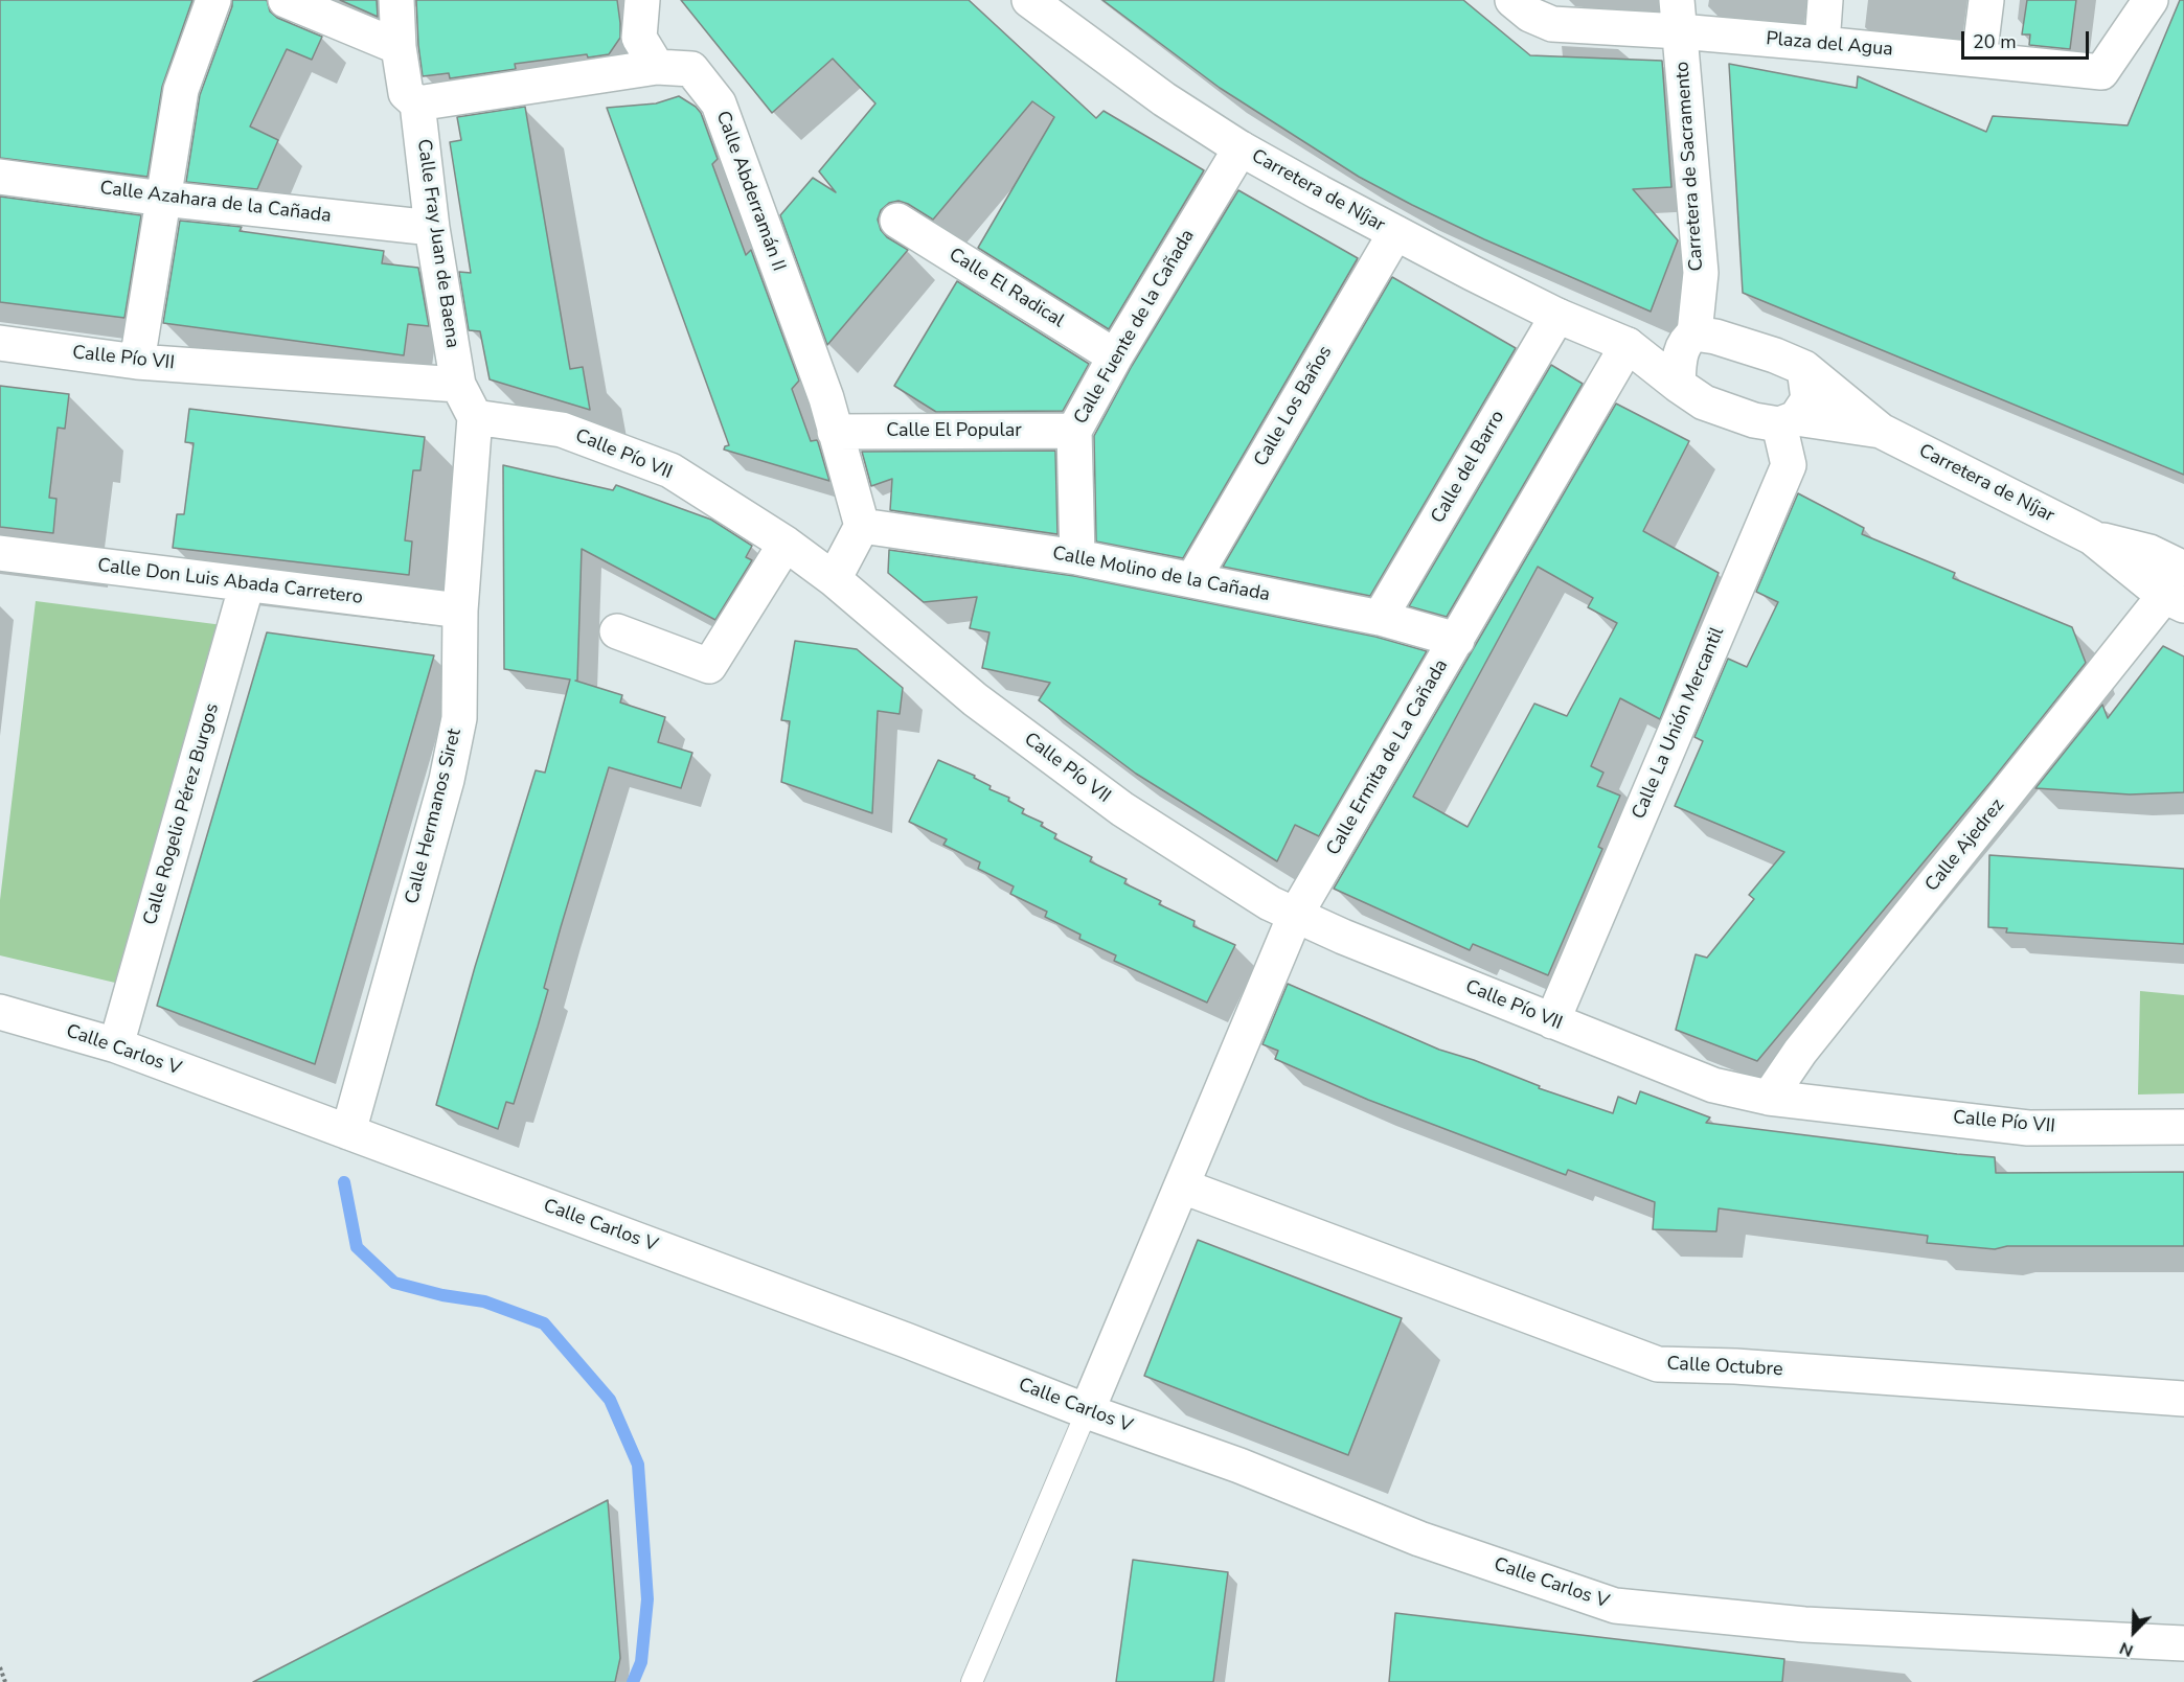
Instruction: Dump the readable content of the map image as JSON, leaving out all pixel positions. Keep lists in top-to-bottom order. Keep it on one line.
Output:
{"streets":{"street":["Plaza del Agua","Carretera de Sacramento","Calle Abderramán II","Carretera de Níjar","Calle Azahara de la Cañada","Calle Fray Juan de Baena","Calle El Radical","Calle Fuente de la Cañada","Calle Pío VII","Calle Los Baños","Calle El Popular","Calle del Barro","Calle Molino de la Cañada","Calle Don Luis Abada Carretero","Calle La Unión Mercantil","Calle Ermita de La Cañada","Calle Rogelio Pérez Burgos","Calle Hermanos Siret","Calle Ajedrez","Calle Carlos V","Calle Octubre"]},"crossings":[["Plaza del Agua","Carretera de Sacramento"],["Carretera de Sacramento","Carretera de Níjar"],["Calle Abderramán II","Calle Fray Juan de Baena"],["Calle Abderramán II","Calle El Popular"],["Calle Abderramán II","Calle Molino de la Cañada"],["Carretera de Níjar","Calle Fuente de la Cañada"],["Carretera de Níjar","Calle Los Baños"],["Carretera de Níjar","Calle del Barro"],["Carretera de Níjar","Calle La Unión Mercantil"],["Carretera de Níjar","Calle Ermita de La Cañada"],["Carretera de Níjar","Calle Ajedrez"],["Calle Azahara de la Cañada","Calle Fray Juan de Baena"],["Calle Fray Juan de Baena","Calle Pío VII"],["Calle El Radical","Calle Fuente de la Cañada"],["Calle Fuente de la Cañada","Calle El Popular"],["Calle Fuente de la Cañada","Calle Molino de la Cañada"],["Calle Pío VII","Calle La Unión Mercantil"],["Calle Pío VII","Calle Ermita de La Cañada"],["Calle Pío VII","Calle Hermanos Siret"],["Calle Pío VII","Calle Ajedrez"],["Calle Los Baños","Calle Molino de la Cañada"],["Calle del Barro","Calle Molino de la Cañada"],["Calle Molino de la Cañada","Calle Ermita de La Cañada"],["Calle Don Luis Abada Carretero","Calle Rogelio Pérez Burgos"],["Calle Don Luis Abada Carretero","Calle Hermanos Siret"],["Calle Ermita de La Cañada","Calle Carlos V"],["Calle Ermita de La Cañada","Calle Octubre"],["Calle Rogelio Pérez Burgos","Calle Carlos V"],["Calle Hermanos Siret","Calle Carlos V"]],"scale_bar":"20 m","north":"bottom left"}
